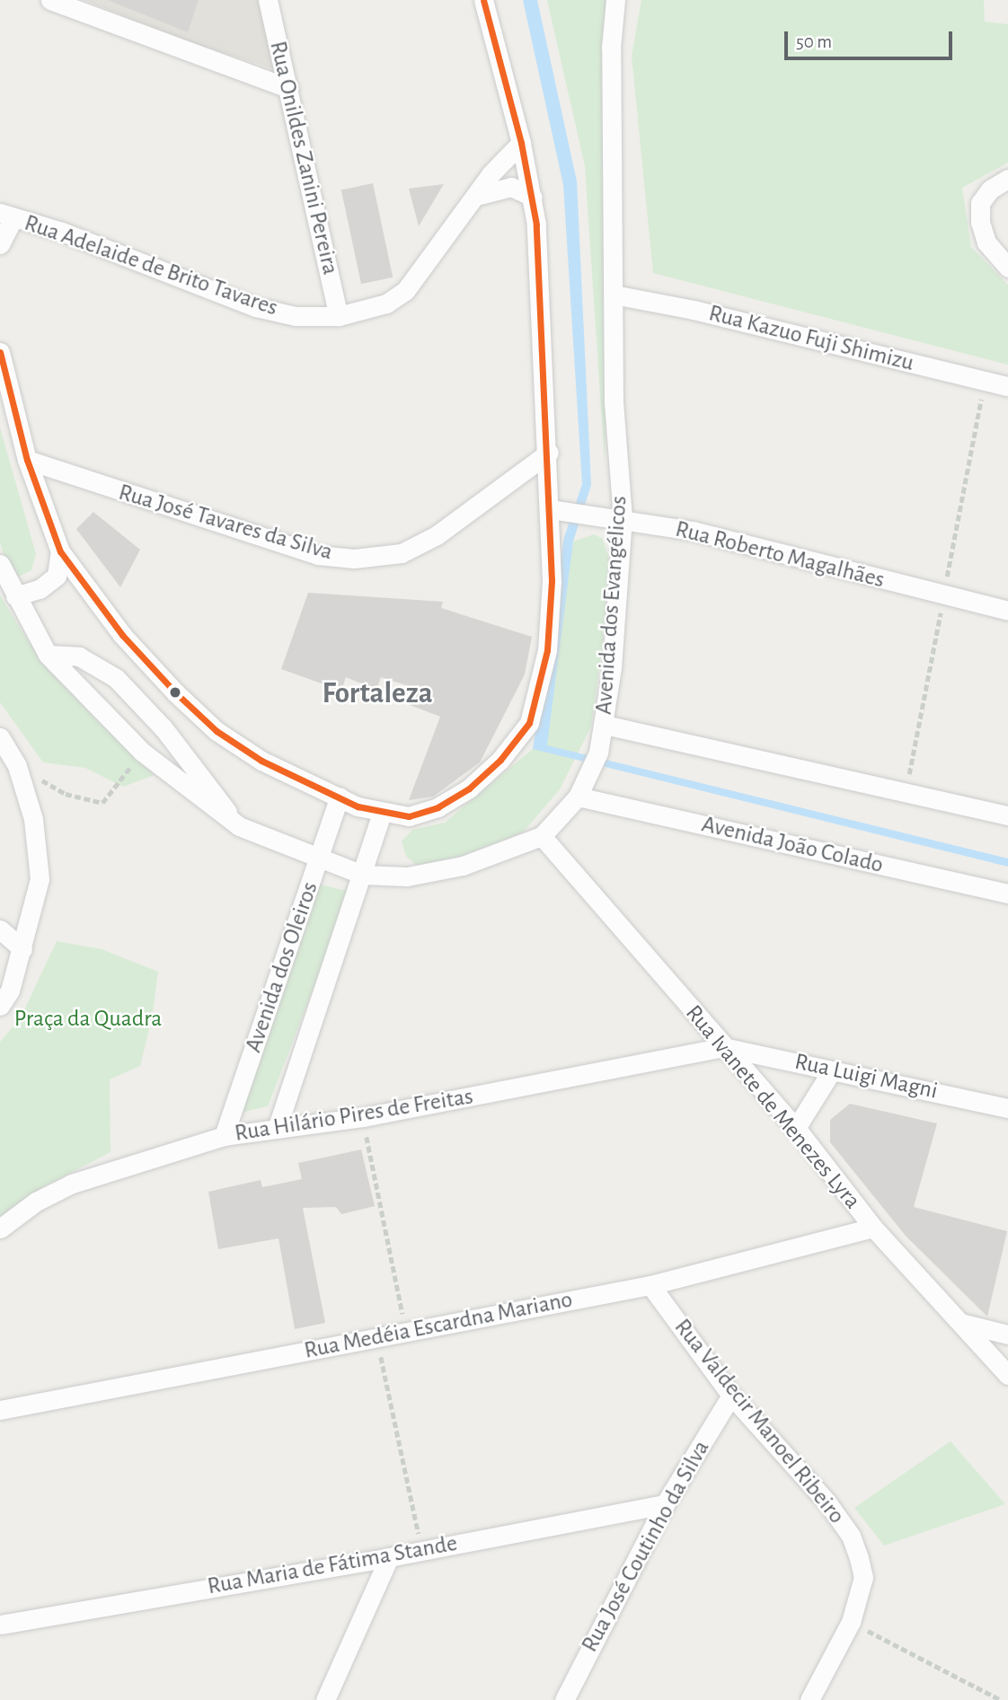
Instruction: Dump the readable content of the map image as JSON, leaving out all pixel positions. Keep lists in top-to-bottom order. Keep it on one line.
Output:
{"streets":{"street":["Rua Onildes Zanini Pereira","Rua Adelaide de Brito Tavares","Rua Kazuo Fuji Shimizu","Rua José Tavares da Silva","Rua Roberto Magalhães","Avenida dos Evangélicos","Avenida João Colado","Avenida dos Oleiros","Rua Luigi Magni","Rua Ivanete de Menezes Lyra","Rua Hilário Pires de Freitas","Rua Medéia Escardna Mariano","Rua Valdecir Manoel Ribeiro","Rua José Coutinho da Silva","Rua Maria de Fátima Stande"]},"crossings":[["Rua Onildes Zanini Pereira","Rua Adelaide de Brito Tavares"],["Rua Kazuo Fuji Shimizu","Avenida dos Evangélicos"],["Rua Roberto Magalhães","Avenida dos Evangélicos"],["Avenida dos Evangélicos","Avenida João Colado"],["Avenida dos Evangélicos","Rua Ivanete de Menezes Lyra"],["Avenida dos Oleiros","Rua Hilário Pires de Freitas"],["Rua Luigi Magni","Rua Ivanete de Menezes Lyra"],["Rua Luigi Magni","Rua Hilário Pires de Freitas"],["Rua Ivanete de Menezes Lyra","Rua Hilário Pires de Freitas"],["Rua Ivanete de Menezes Lyra","Rua Medéia Escardna Mariano"],["Rua Medéia Escardna Mariano","Rua Valdecir Manoel Ribeiro"],["Rua Valdecir Manoel Ribeiro","Rua José Coutinho da Silva"],["Rua José Coutinho da Silva","Rua Maria de Fátima Stande"]],"districts":["Fortaleza"],"parks":["Praça da Quadra"],"scale_bar":"50 m"}
